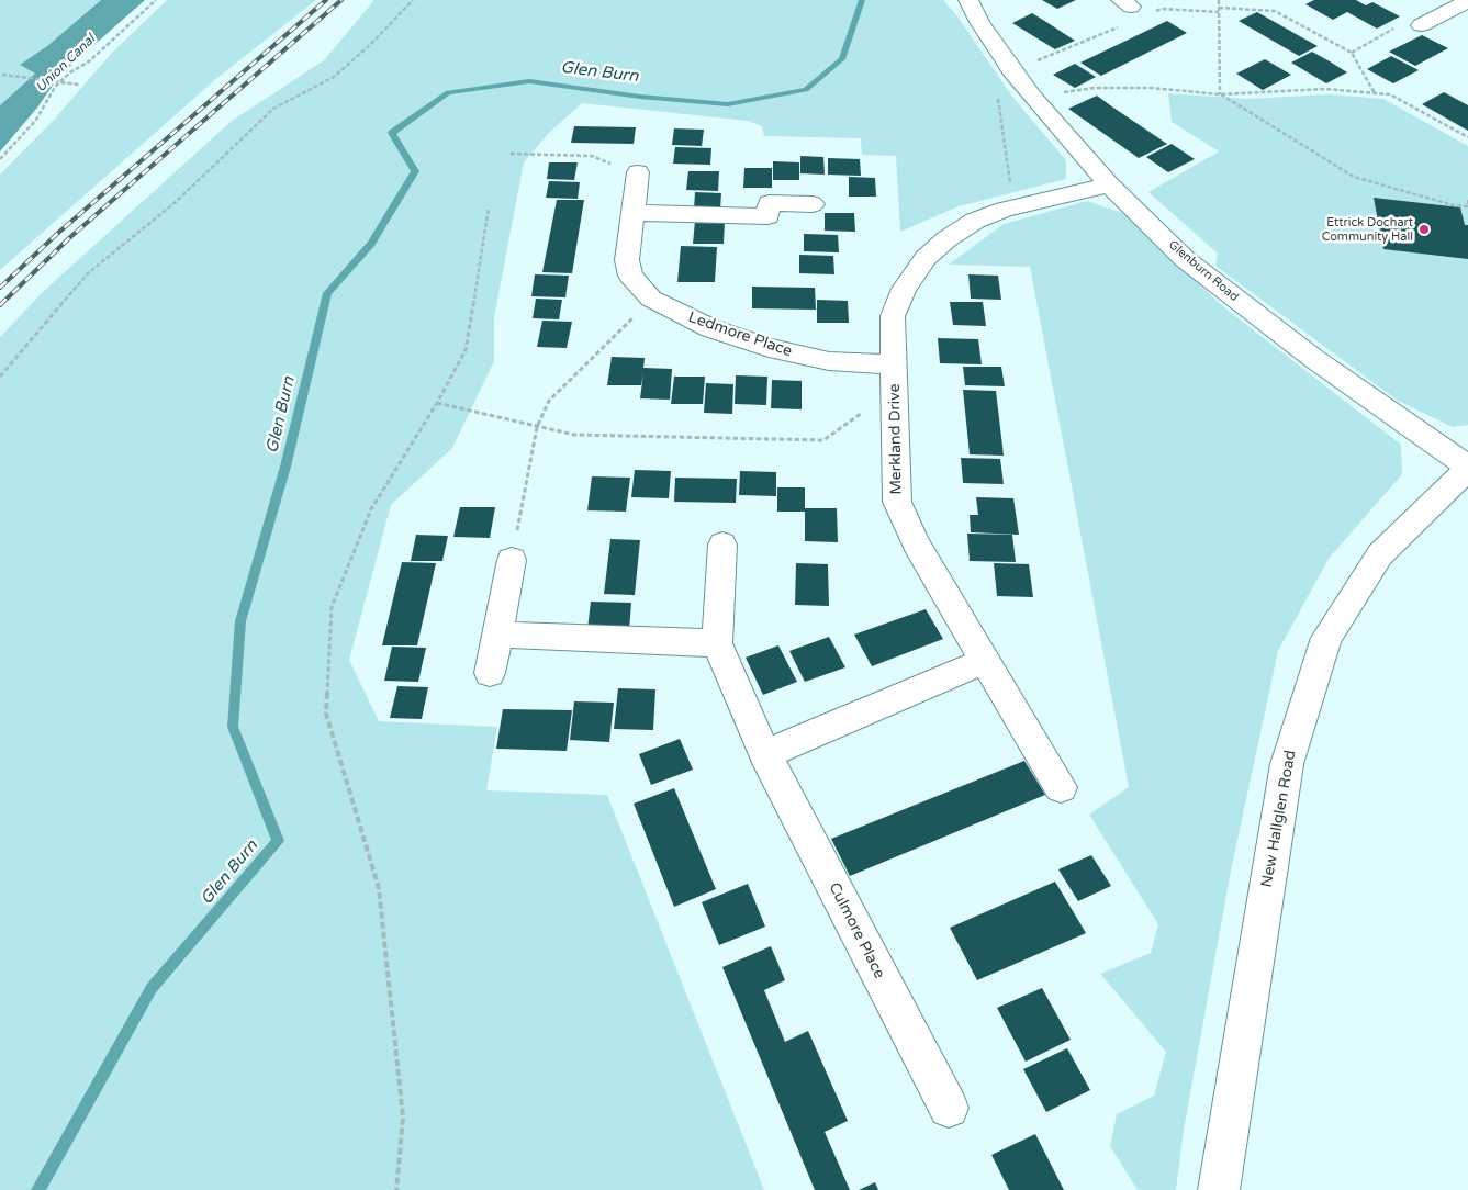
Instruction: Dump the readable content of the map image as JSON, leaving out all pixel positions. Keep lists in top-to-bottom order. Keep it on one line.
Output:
{"streets":{"street":["Glenburn Road","Ledmore Place","Merkland Drive","New Hallglen Road","Culmore Place"]},"crossings":[["Glenburn Road","Merkland Drive"],["Glenburn Road","New Hallglen Road"],["Ledmore Place","Merkland Drive"]],"water":["Union Canal","Glen Burn"],"places":["Ettrick Dochart Community Hall"]}
